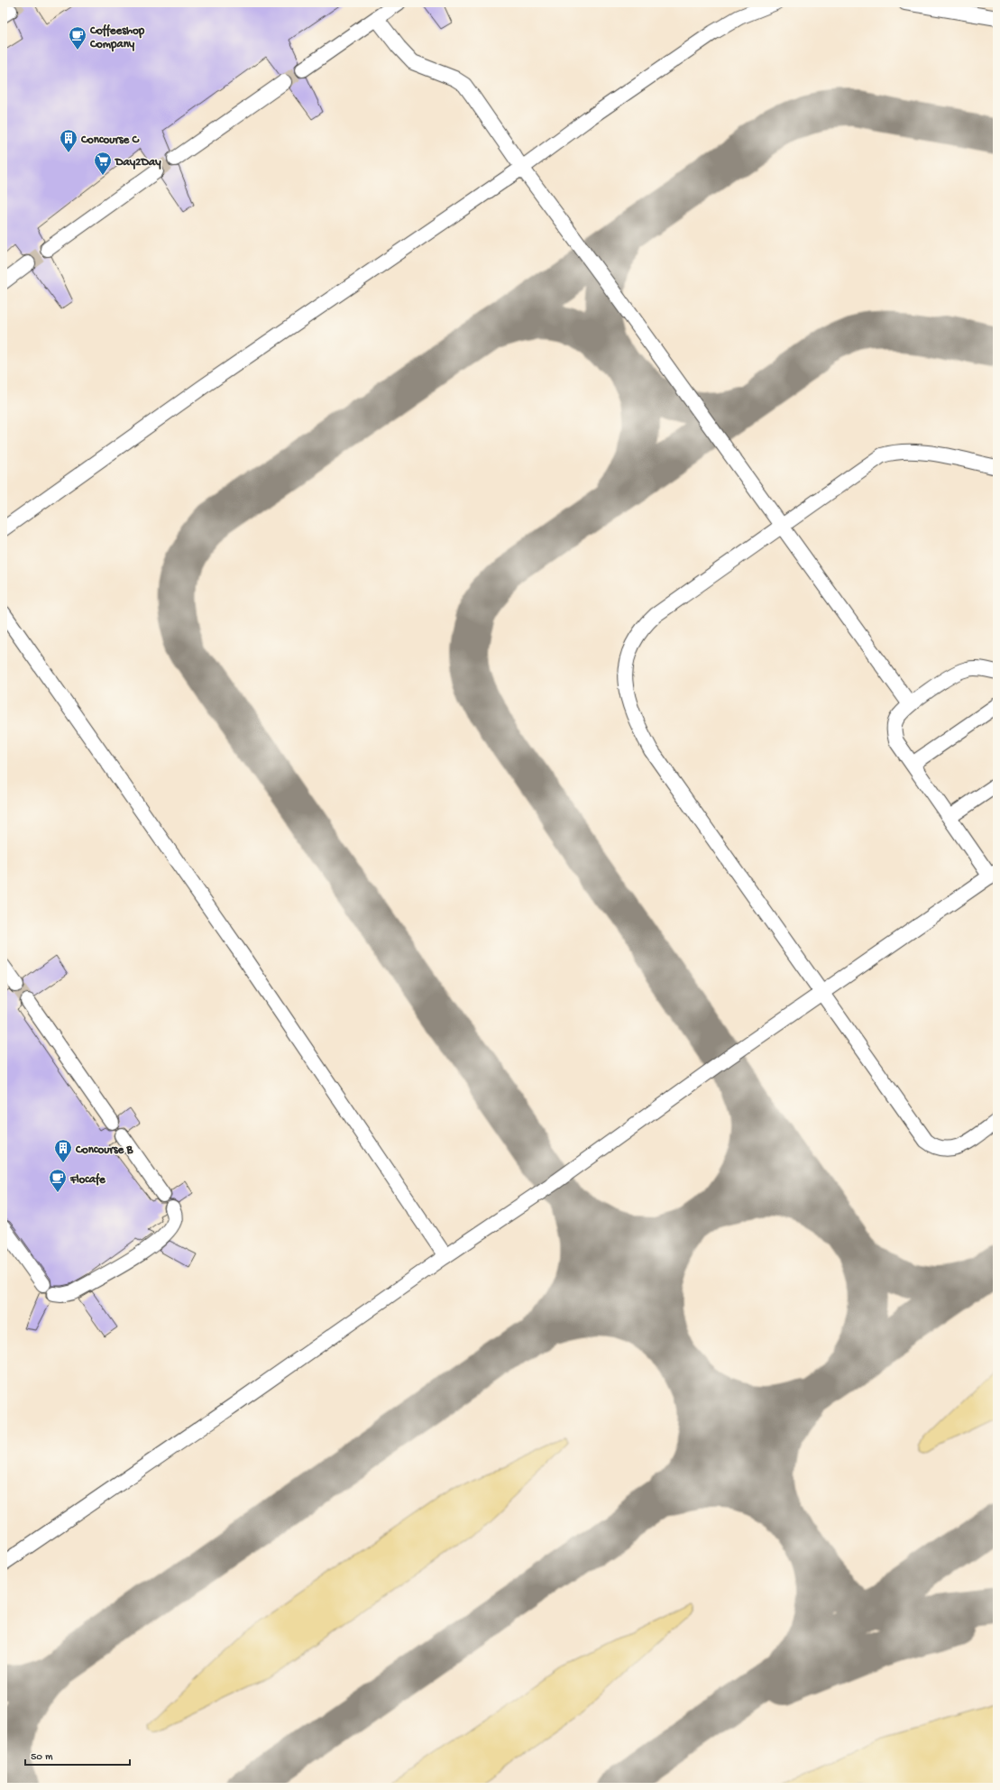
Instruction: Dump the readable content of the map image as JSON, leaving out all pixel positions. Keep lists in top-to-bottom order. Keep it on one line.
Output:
{"places":{"cafe":["Coffeeshop Company","Flocafe"],"building":["Concourse C","Concourse B"],"supermarket":["Day2Day"]},"scale_bar":"50 m"}
